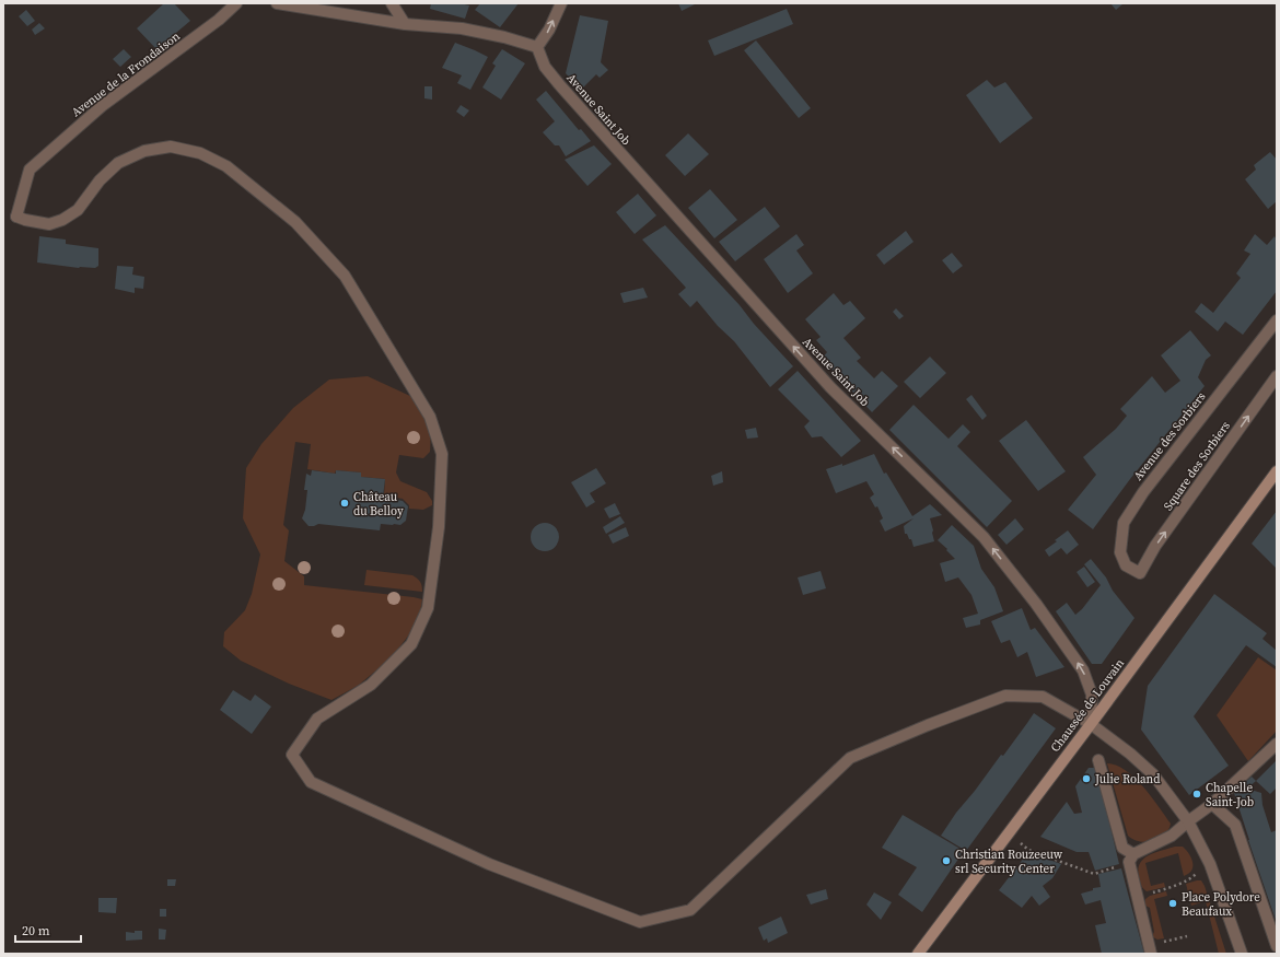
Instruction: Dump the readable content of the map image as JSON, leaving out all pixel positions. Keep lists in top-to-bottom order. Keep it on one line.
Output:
{"streets":{"main road":["Chaussée de Louvain"],"street":["Avenue de la Frondaison","Avenue Saint Job","Avenue des Sorbiers","Square des Sorbiers"]},"crossings":[["Avenue de la Frondaison","Avenue Saint Job"],["Avenue de la Frondaison","Chaussée de Louvain"],["Avenue Saint Job","Chaussée de Louvain"],["Avenue des Sorbiers","Square des Sorbiers"]],"one_way":["Avenue Saint Job","Square des Sorbiers"],"places":["Château du Belloy","Julie Roland","Chapelle Saint-Job","Christian Rouzeeuw srl Security Center","Place Polydore Beaufaux"],"scale_bar":"20 m"}
